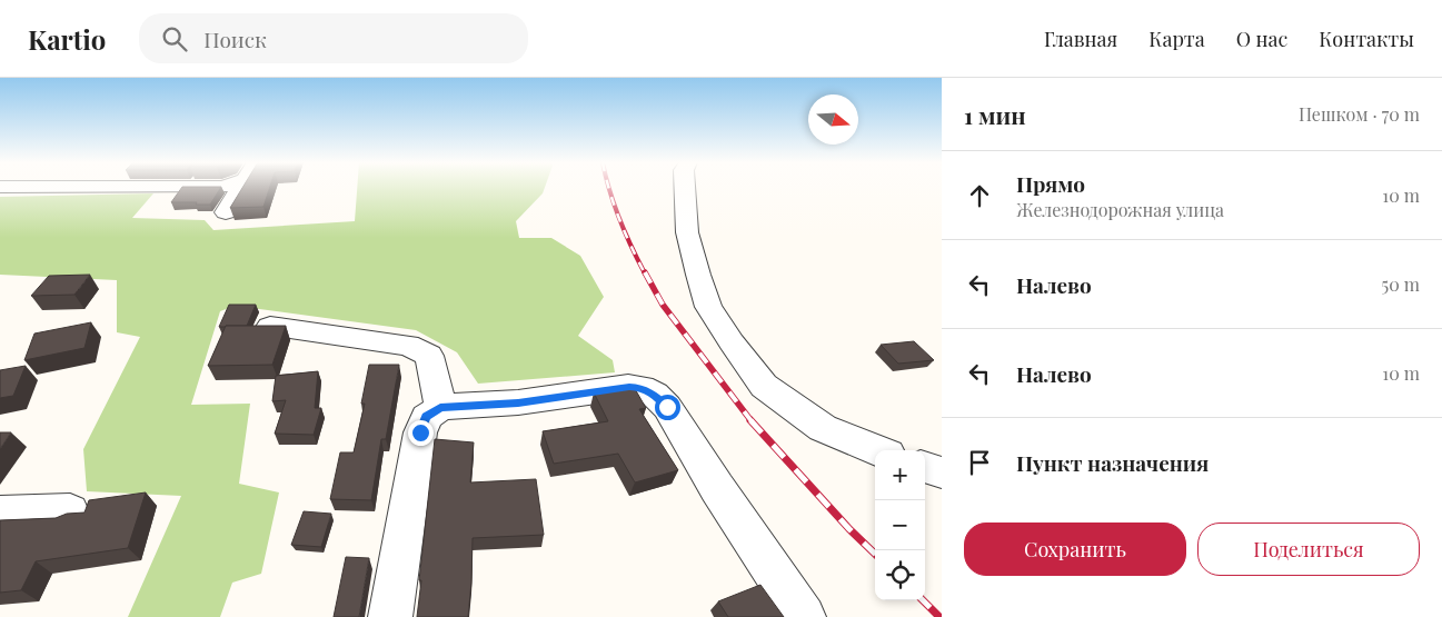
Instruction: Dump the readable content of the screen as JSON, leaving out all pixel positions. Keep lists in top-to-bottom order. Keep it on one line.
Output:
{"north":"right","page":{"header":"Kartio","search":"Поиск","nav":["Главная","Карта","О нас","Контакты"],"heading":["1 мин","Пешком · 70 m"],"list":[["Прямо","Железнодорожная улица","10 m"],["Налево","50 m"],["Налево","10 m"],"Пункт назначения"],"map_buttons":["+","−"],"buttons":["Сохранить","Поделиться"]}}
